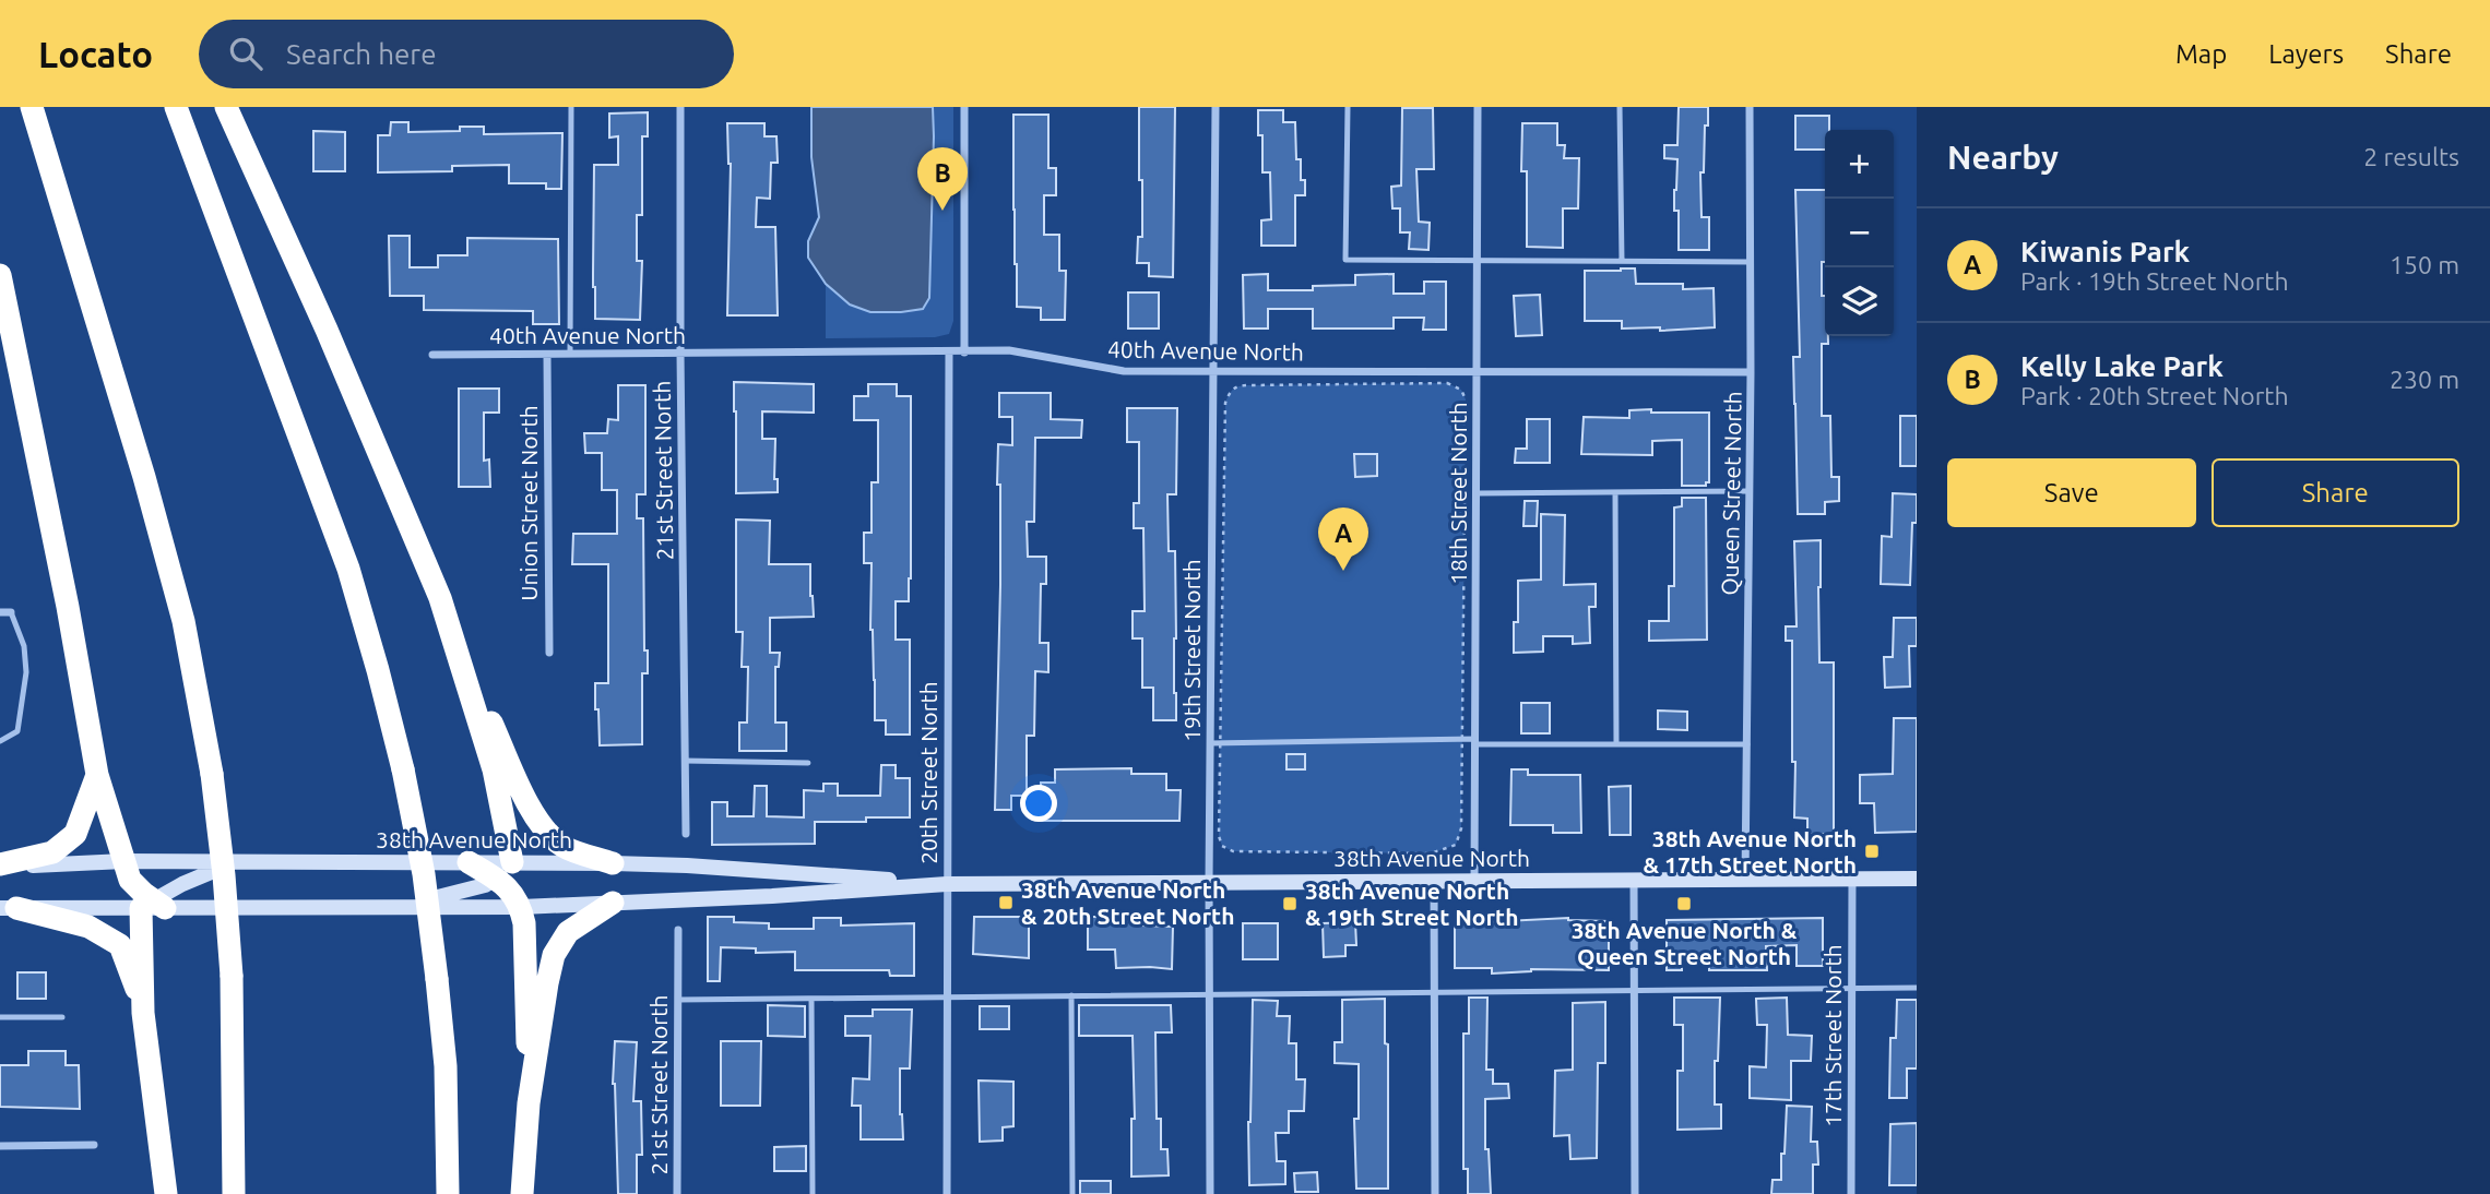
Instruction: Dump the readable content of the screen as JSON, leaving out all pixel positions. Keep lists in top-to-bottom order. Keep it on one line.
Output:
{"streets":{"main road":["38th Avenue North"],"street":["40th Avenue North","21st Street North","18th Street North","Queen Street North","Union Street North","19th Street North","20th Street North","17th Street North"]},"crossings":[["40th Avenue North","21st Street North"],["40th Avenue North","18th Street North"],["40th Avenue North","Queen Street North"],["40th Avenue North","Union Street North"],["40th Avenue North","19th Street North"],["40th Avenue North","20th Street North"],["18th Street North","38th Avenue North"],["Queen Street North","38th Avenue North"],["19th Street North","38th Avenue North"],["20th Street North","38th Avenue North"],["38th Avenue North","17th Street North"]],"places":{"transit":["38th Avenue North & 17th Street North","38th Avenue North & 20th Street North","38th Avenue North & 19th Street North","38th Avenue North & Queen Street North"]},"page":{"header":"Locato","search":"Search here","nav":["Map","Layers","Share"],"heading":["Nearby","2 results"],"map_buttons":["+","−"],"pins":["B","A"],"list":[{"mark":"A","name":"Kiwanis Park","note":"Park · 19th Street North","value":"150 m"},{"mark":"B","name":"Kelly Lake Park","note":"Park · 20th Street North","value":"230 m"}],"buttons":["Save","Share"]}}
